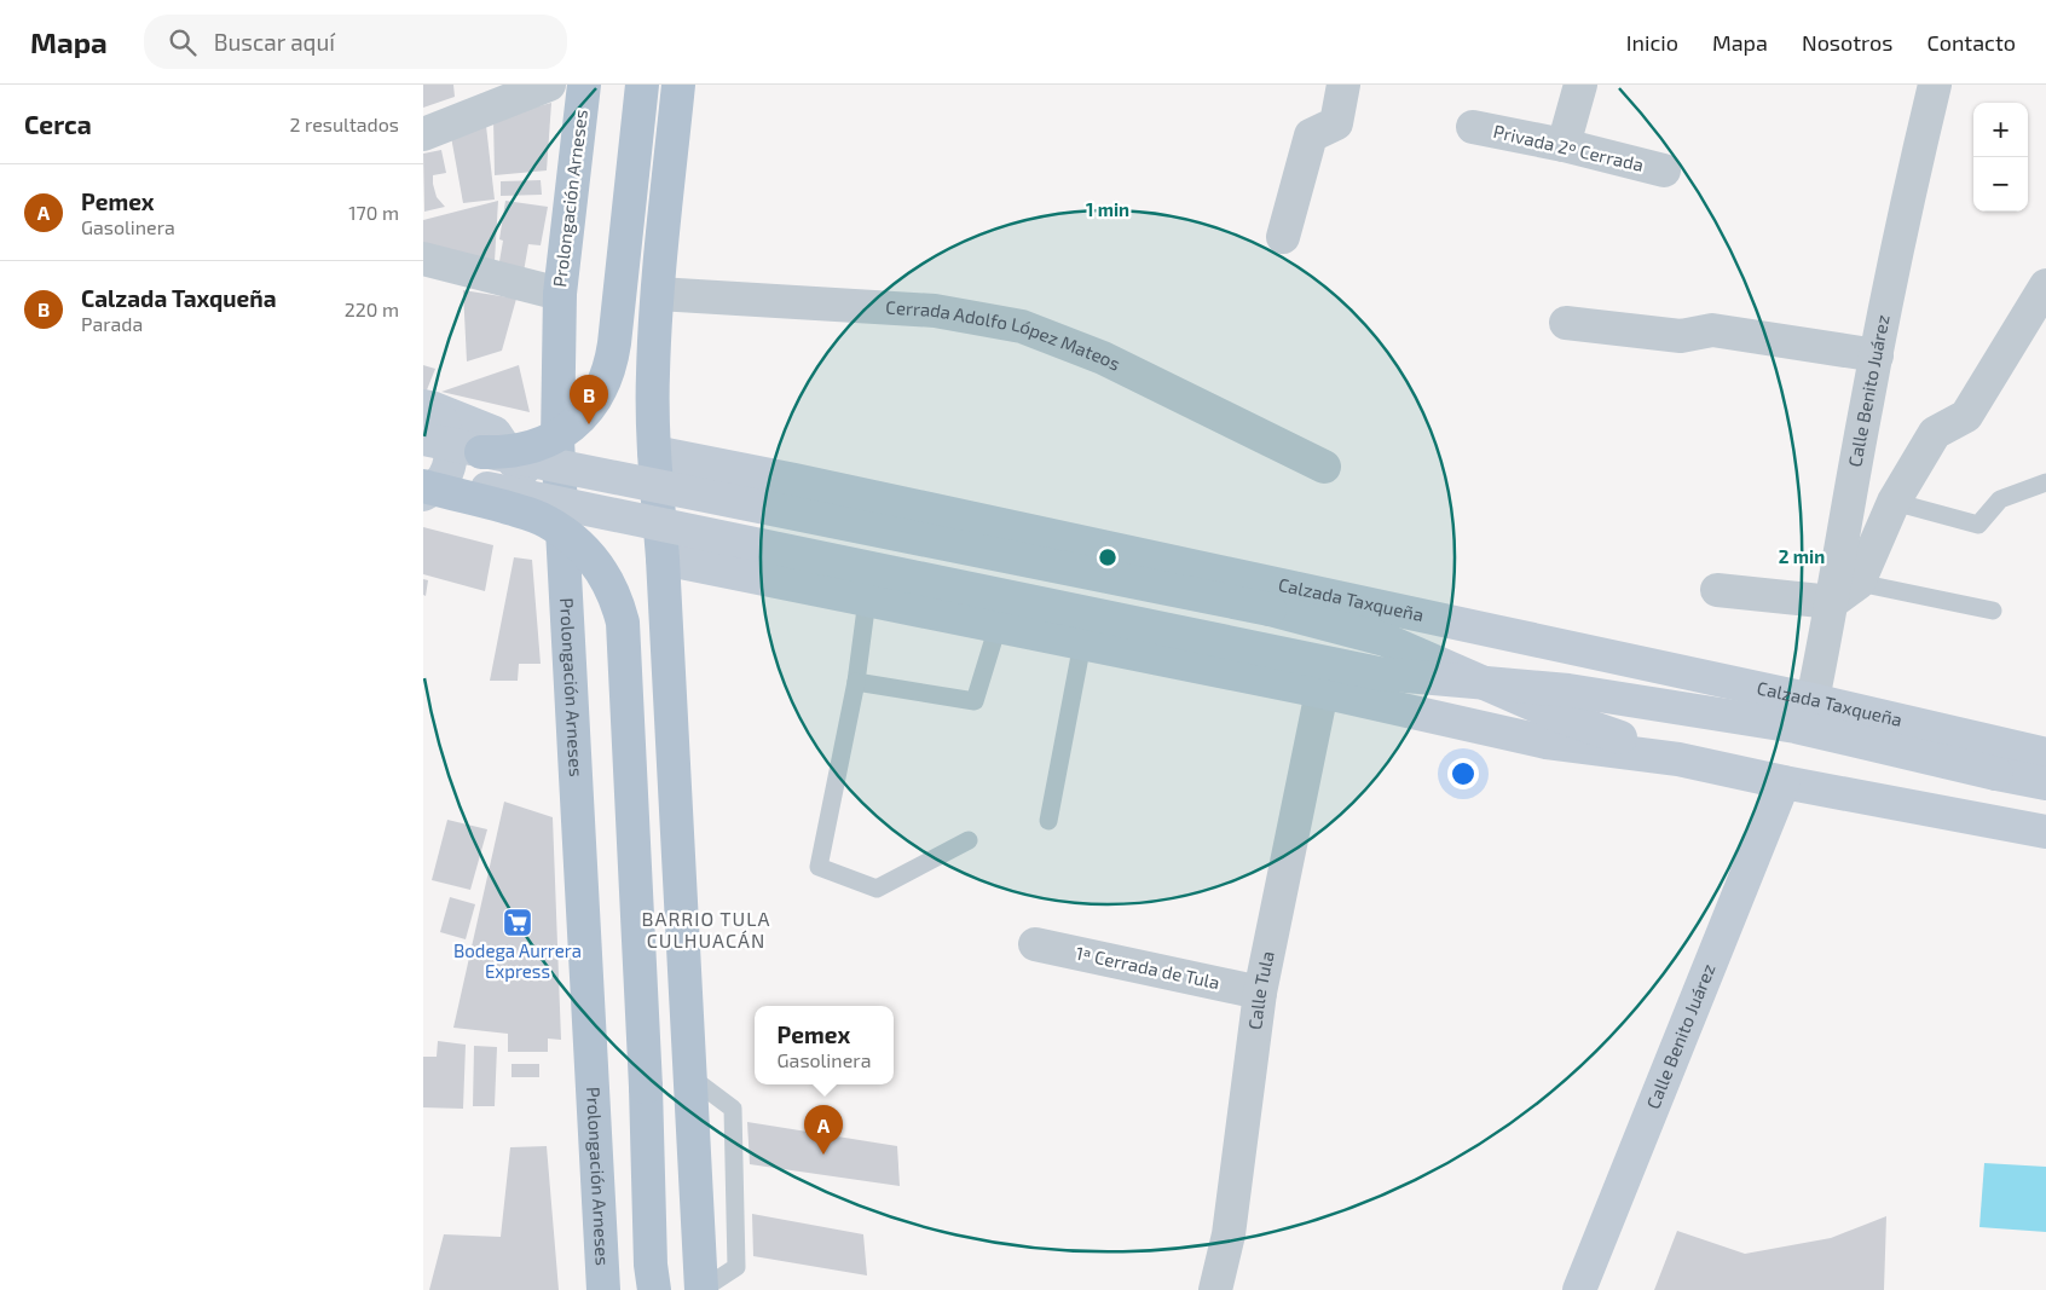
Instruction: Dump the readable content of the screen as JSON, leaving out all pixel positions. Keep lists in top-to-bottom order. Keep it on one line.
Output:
{"streets":{"main road":["Prolongación Arneses","Calle Benito Juárez","Calzada Taxqueña"],"street":["Privada 2º Cerrada","Cerrada Adolfo López Mateos","1ª Cerrada de Tula","Calle Tula"]},"crossings":[["Calle Benito Juárez","Calzada Taxqueña"],["Calzada Taxqueña","Calle Tula"],["1ª Cerrada de Tula","Calle Tula"]],"districts":["BARRIO TULA CULHUACÁN"],"places":{"supermarket":["Bodega Aurrera Express"]},"page":{"header":"Mapa","search":"Buscar aquí","nav":["Inicio","Mapa","Nosotros","Contacto"],"heading":["Cerca","2 resultados"],"map_buttons":["+","−"],"list":[{"mark":"A","name":"Pemex","note":"Gasolinera","value":"170 m"},{"mark":"B","name":"Calzada Taxqueña","note":"Parada","value":"220 m"}],"pins":["B","A"],"popup":["Pemex","Gasolinera"]},"rings":["1 min","2 min"]}
